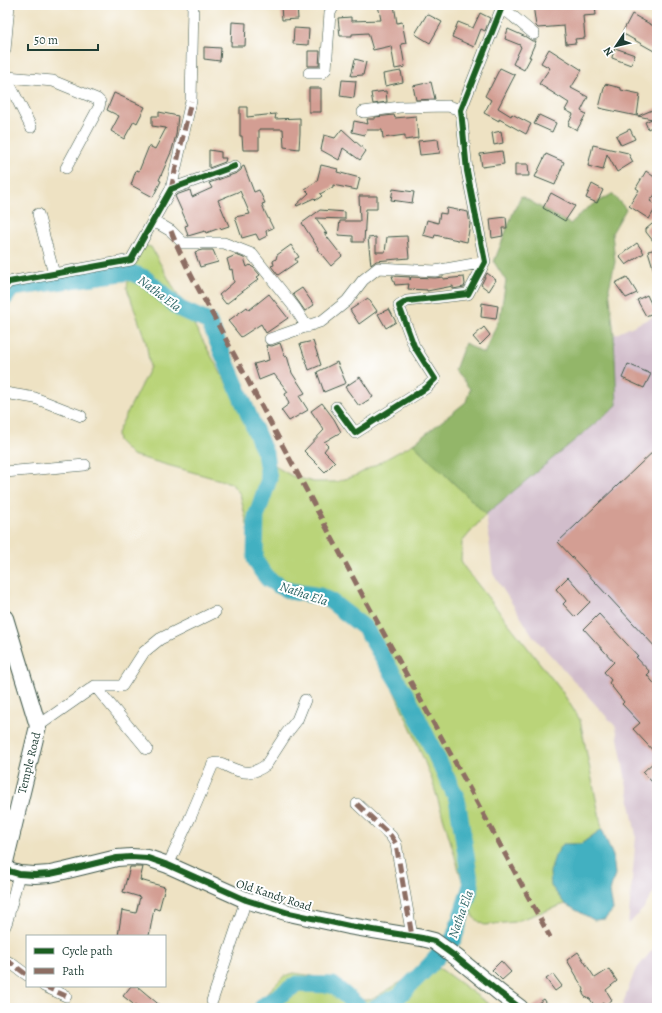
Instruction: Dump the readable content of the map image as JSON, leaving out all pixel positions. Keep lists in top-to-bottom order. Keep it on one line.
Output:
{"streets":{"street":["Temple Road","Old Kandy Road"]},"water":["Natha Ela"],"legend":["Cycle path","Path"],"scale_bar":"50 m","north":"bottom left"}
